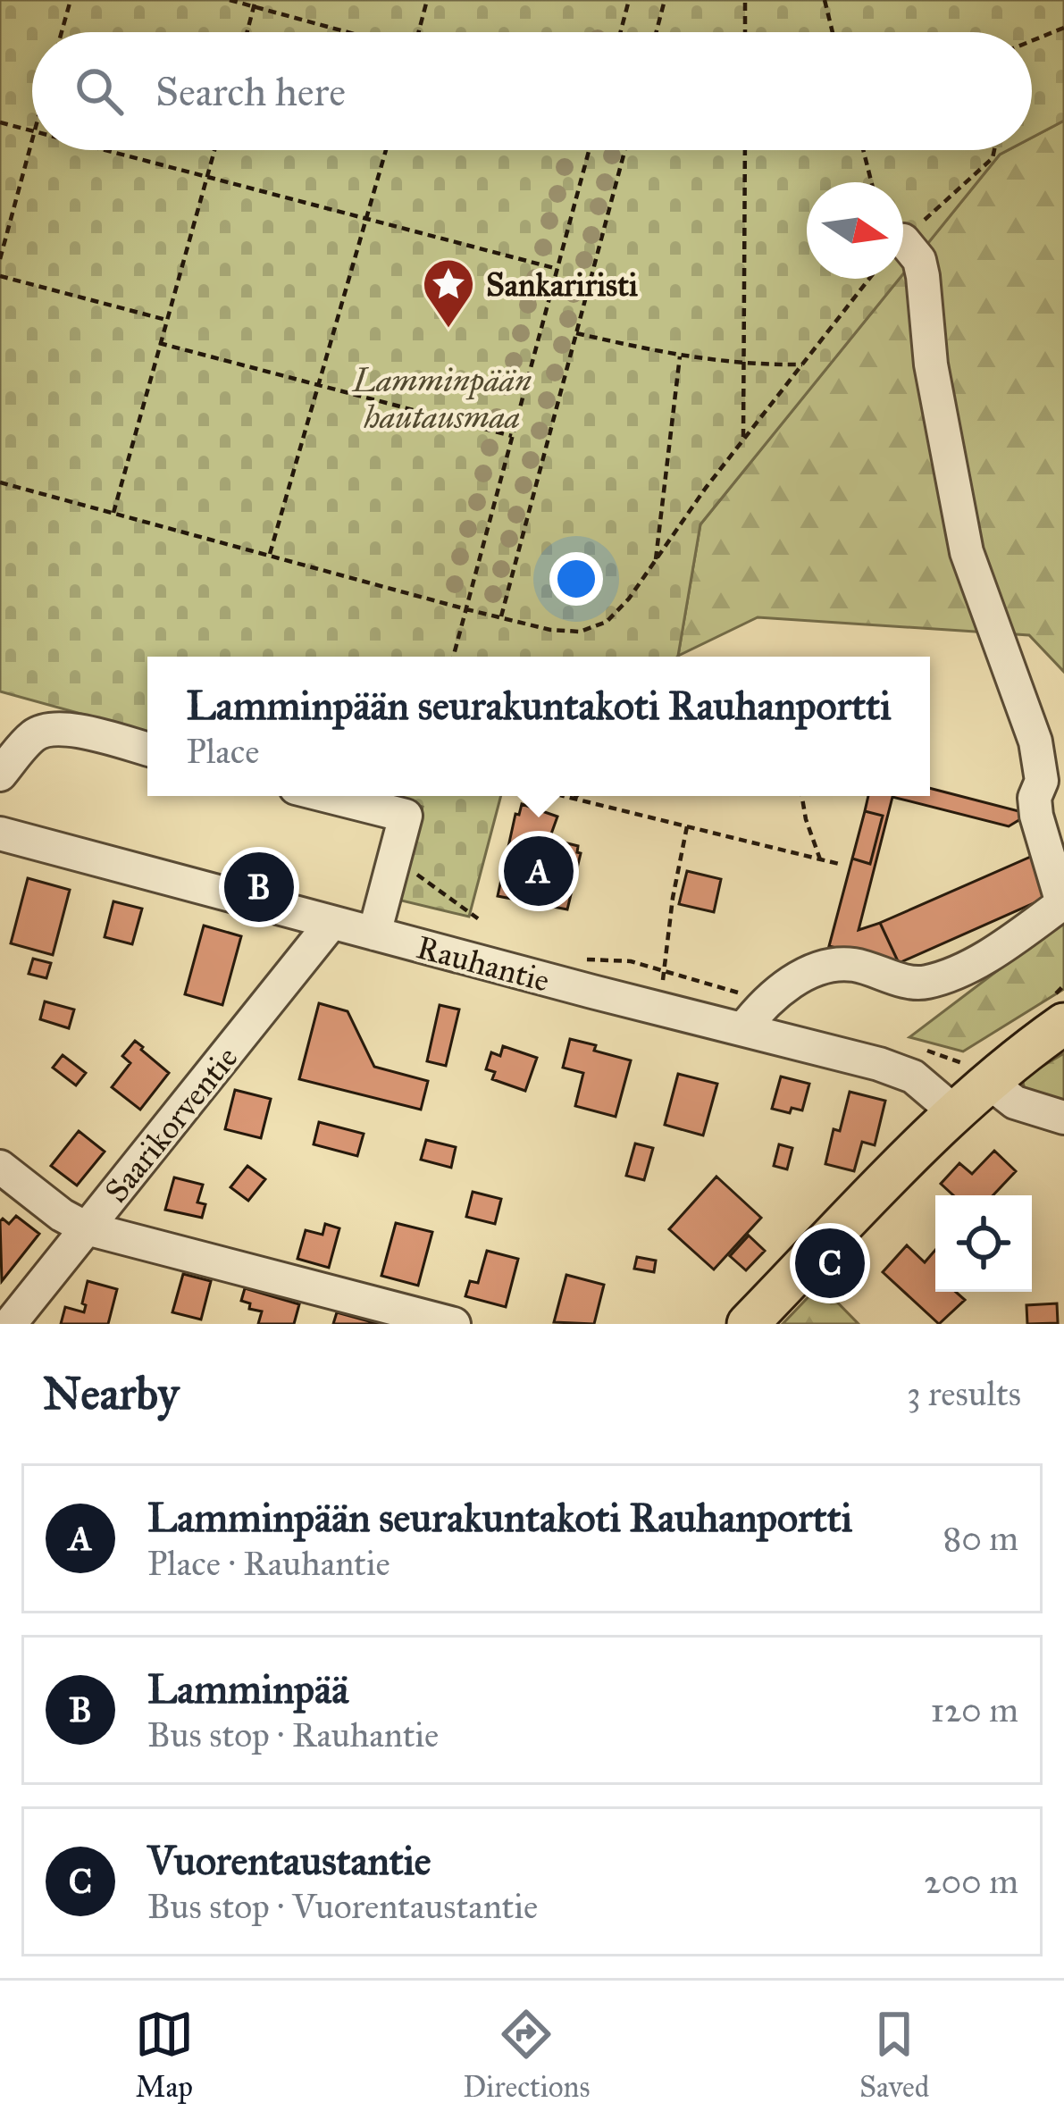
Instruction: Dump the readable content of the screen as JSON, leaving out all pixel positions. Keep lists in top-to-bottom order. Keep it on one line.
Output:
{"streets":{"street":["Rauhantie","Saarikorventie"]},"crossings":[["Rauhantie","Saarikorventie"]],"parks":["Lamminpään hautausmaa"],"places":{"place":["Sankariristi"]},"north":"right","page":{"search":"Search here","popup":["Lamminpään seurakuntakoti Rauhanportti","Place"],"pins":["A","B","C"],"heading":["Nearby","3 results"],"list":[{"mark":"A","name":"Lamminpään seurakuntakoti Rauhanportti","note":"Place · Rauhantie","value":"80 m"},{"mark":"B","name":"Lamminpää","note":"Bus stop · Rauhantie","value":"120 m"},{"mark":"C","name":"Vuorentaustantie","note":"Bus stop · Vuorentaustantie","value":"200 m"}],"nav":["Map","Directions","Saved"]}}
